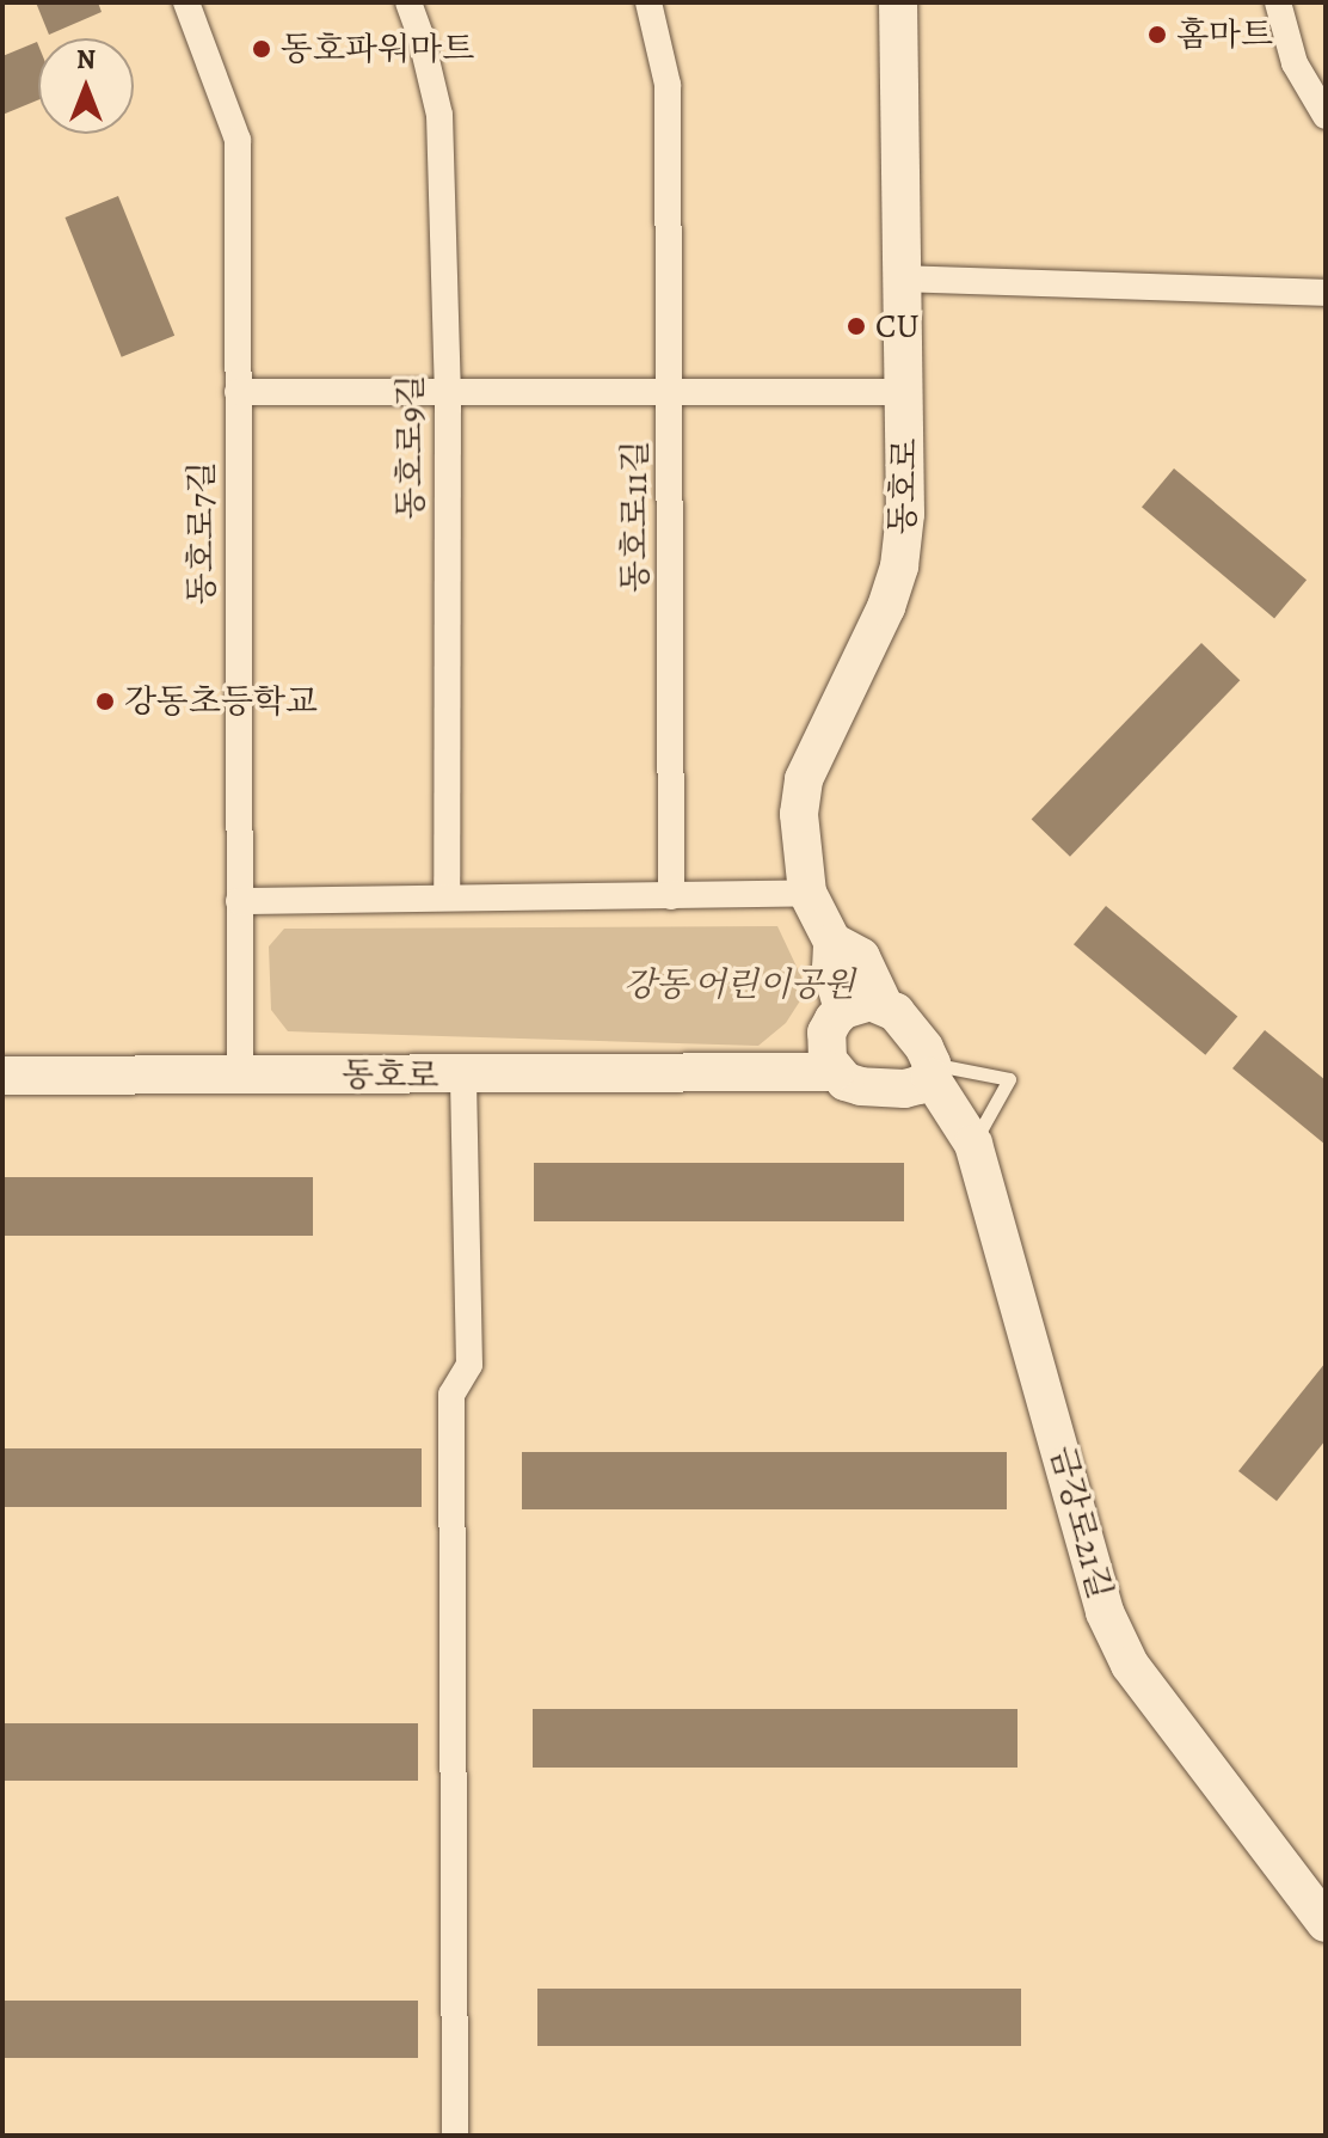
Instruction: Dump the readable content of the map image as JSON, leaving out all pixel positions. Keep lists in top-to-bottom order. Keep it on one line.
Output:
{"streets":{"street":["동호로9길","동호로","동호로11길","동호로7길","금강로21길"]},"crossings":[["동호로","동호로7길"],["동호로","금강로21길"]],"parks":["강동 어린이공원"],"places":["홈마트","동호파워마트","CU","강동초등학교"],"north":"top"}
